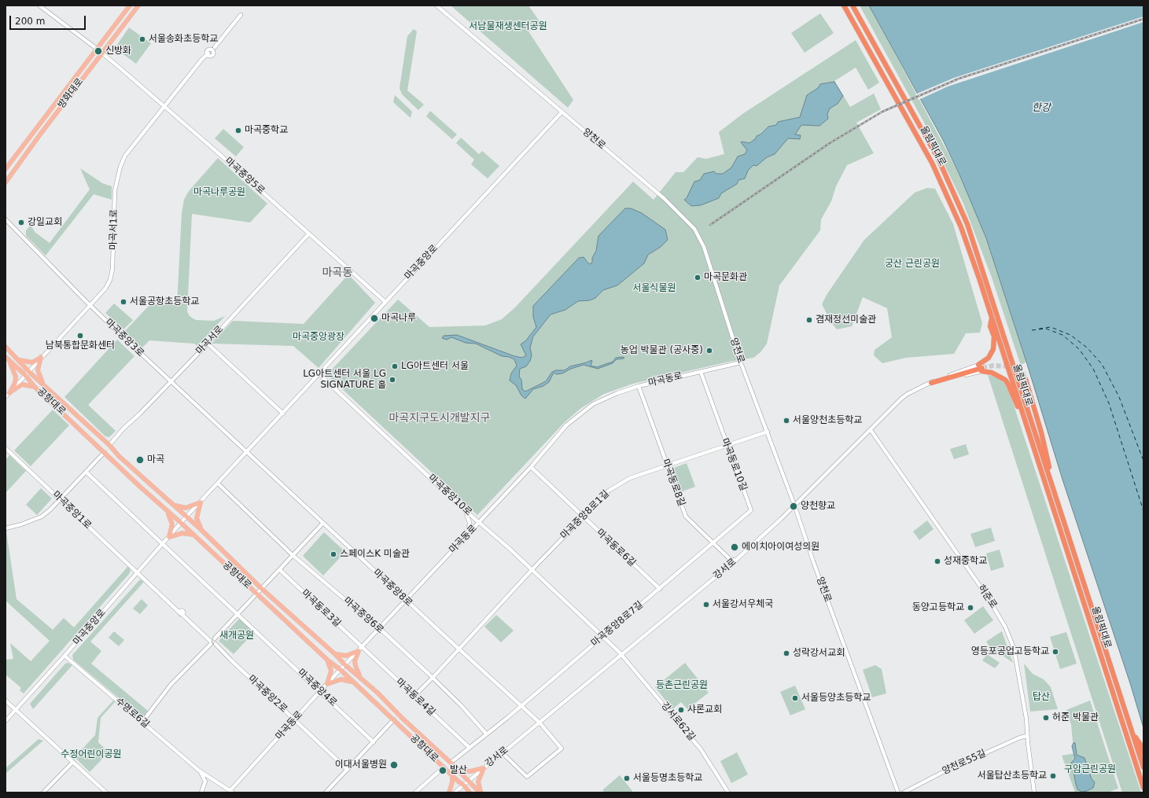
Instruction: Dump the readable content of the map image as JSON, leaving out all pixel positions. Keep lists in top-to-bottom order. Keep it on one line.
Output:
{"streets":{"highway":["올림픽대로"],"main road":["방화대로","공항대로"],"street":["양천로","마곡중앙5로","마곡서1로","마곡중앙로","마곡중앙3로","마곡서로","마곡동로","마곡동로10길","마곡동로8길","마곡중앙10로","마곡중앙1로","마곡중앙8로1길","마곡동로6길","강서로","마곡중앙8로","허준로","마곡동로3길","마곡중앙6로","마곡중앙8로7길","마곡중앙4로","마곡중앙2로","마곡동로4길","수명로6길","강서로62길","양천로55길"]},"crossings":[["방화대로","마곡중앙5로"],["양천로","마곡중앙로"],["양천로","마곡동로"],["양천로","마곡중앙8로1길"],["양천로","강서로"],["마곡중앙5로","마곡서1로"],["마곡중앙5로","마곡중앙로"],["마곡중앙5로","마곡서로"],["마곡서1로","마곡중앙3로"],["마곡서1로","공항대로"],["마곡중앙로","마곡중앙3로"],["마곡중앙로","공항대로"],["마곡중앙로","마곡중앙10로"],["마곡중앙로","마곡중앙1로"],["마곡중앙로","마곡중앙8로"],["마곡중앙로","마곡중앙6로"],["마곡중앙로","마곡중앙4로"],["마곡중앙로","수명로6길"],["마곡중앙3로","마곡서로"],["마곡중앙3로","마곡중앙8로"],["마곡서로","공항대로"],["마곡동로","공항대로"],["마곡동로","마곡동로10길"],["마곡동로","마곡동로8길"],["마곡동로","마곡중앙10로"],["마곡동로","마곡동로6길"],["마곡동로","마곡중앙8로"],["마곡동로","마곡동로3길"],["마곡동로","마곡중앙6로"],["마곡동로","마곡중앙4로"],["마곡동로","마곡중앙2로"],["마곡동로","마곡동로4길"],["마곡동로","수명로6길"],["공항대로","강서로"],["공항대로","마곡중앙8로"],["공항대로","마곡중앙6로"],["공항대로","마곡중앙8로7길"],["공항대로","마곡동로4길"],["마곡동로10길","마곡동로8길"],["마곡동로10길","마곡중앙8로1길"],["마곡동로10길","마곡중앙8로7길"],["마곡동로8길","마곡중앙8로1길"],["마곡동로8길","강서로"],["마곡동로8길","마곡중앙8로7길"],["마곡중앙10로","마곡중앙8로1길"],["마곡중앙10로","강서로"],["마곡중앙10로","마곡중앙8로7길"],["마곡중앙10로","강서로62길"],["마곡중앙8로1길","마곡동로6길"],["마곡중앙8로1길","마곡중앙8로"],["마곡동로6길","마곡중앙8로7길"],["강서로","마곡중앙8로"],["강서로","허준로"],["강서로","강서로62길"],["마곡중앙8로","마곡중앙8로7길"],["허준로","양천로55길"],["마곡동로3길","마곡동로4길"]],"districts":["마곡동","마곡지구도시개발지구"],"water":["한강"],"parks":["서남물재생센터공원","마곡나루공원","궁산 근린공원","서울식물원","마곡중앙광장","새개공원","등촌근린공원","탑산","수정어린이공원","구암근린공원"],"places":["서울송화초등학교","신방화","마곡중학교","강일교회","마곡문화관","서울공항초등학교","마곡나루","겸재정선미술관","남북통합문화센터","농업 박물관 (공사중)","LG아트센터 서울","LG아트센터 서울 LG SIGNATURE 홀","서울양천초등학교","마곡","양천향교","에이치아이여성의원","스페이스K 미술관","성재중학교","서울강서우체국","동양고등학교","영등포공업고등학교","성락강서교회","서울등양초등학교","샤론교회","허준 박물관","이대서울병원","발산","서울탑산초등학교","서울등명초등학교"],"scale_bar":"200 m"}
